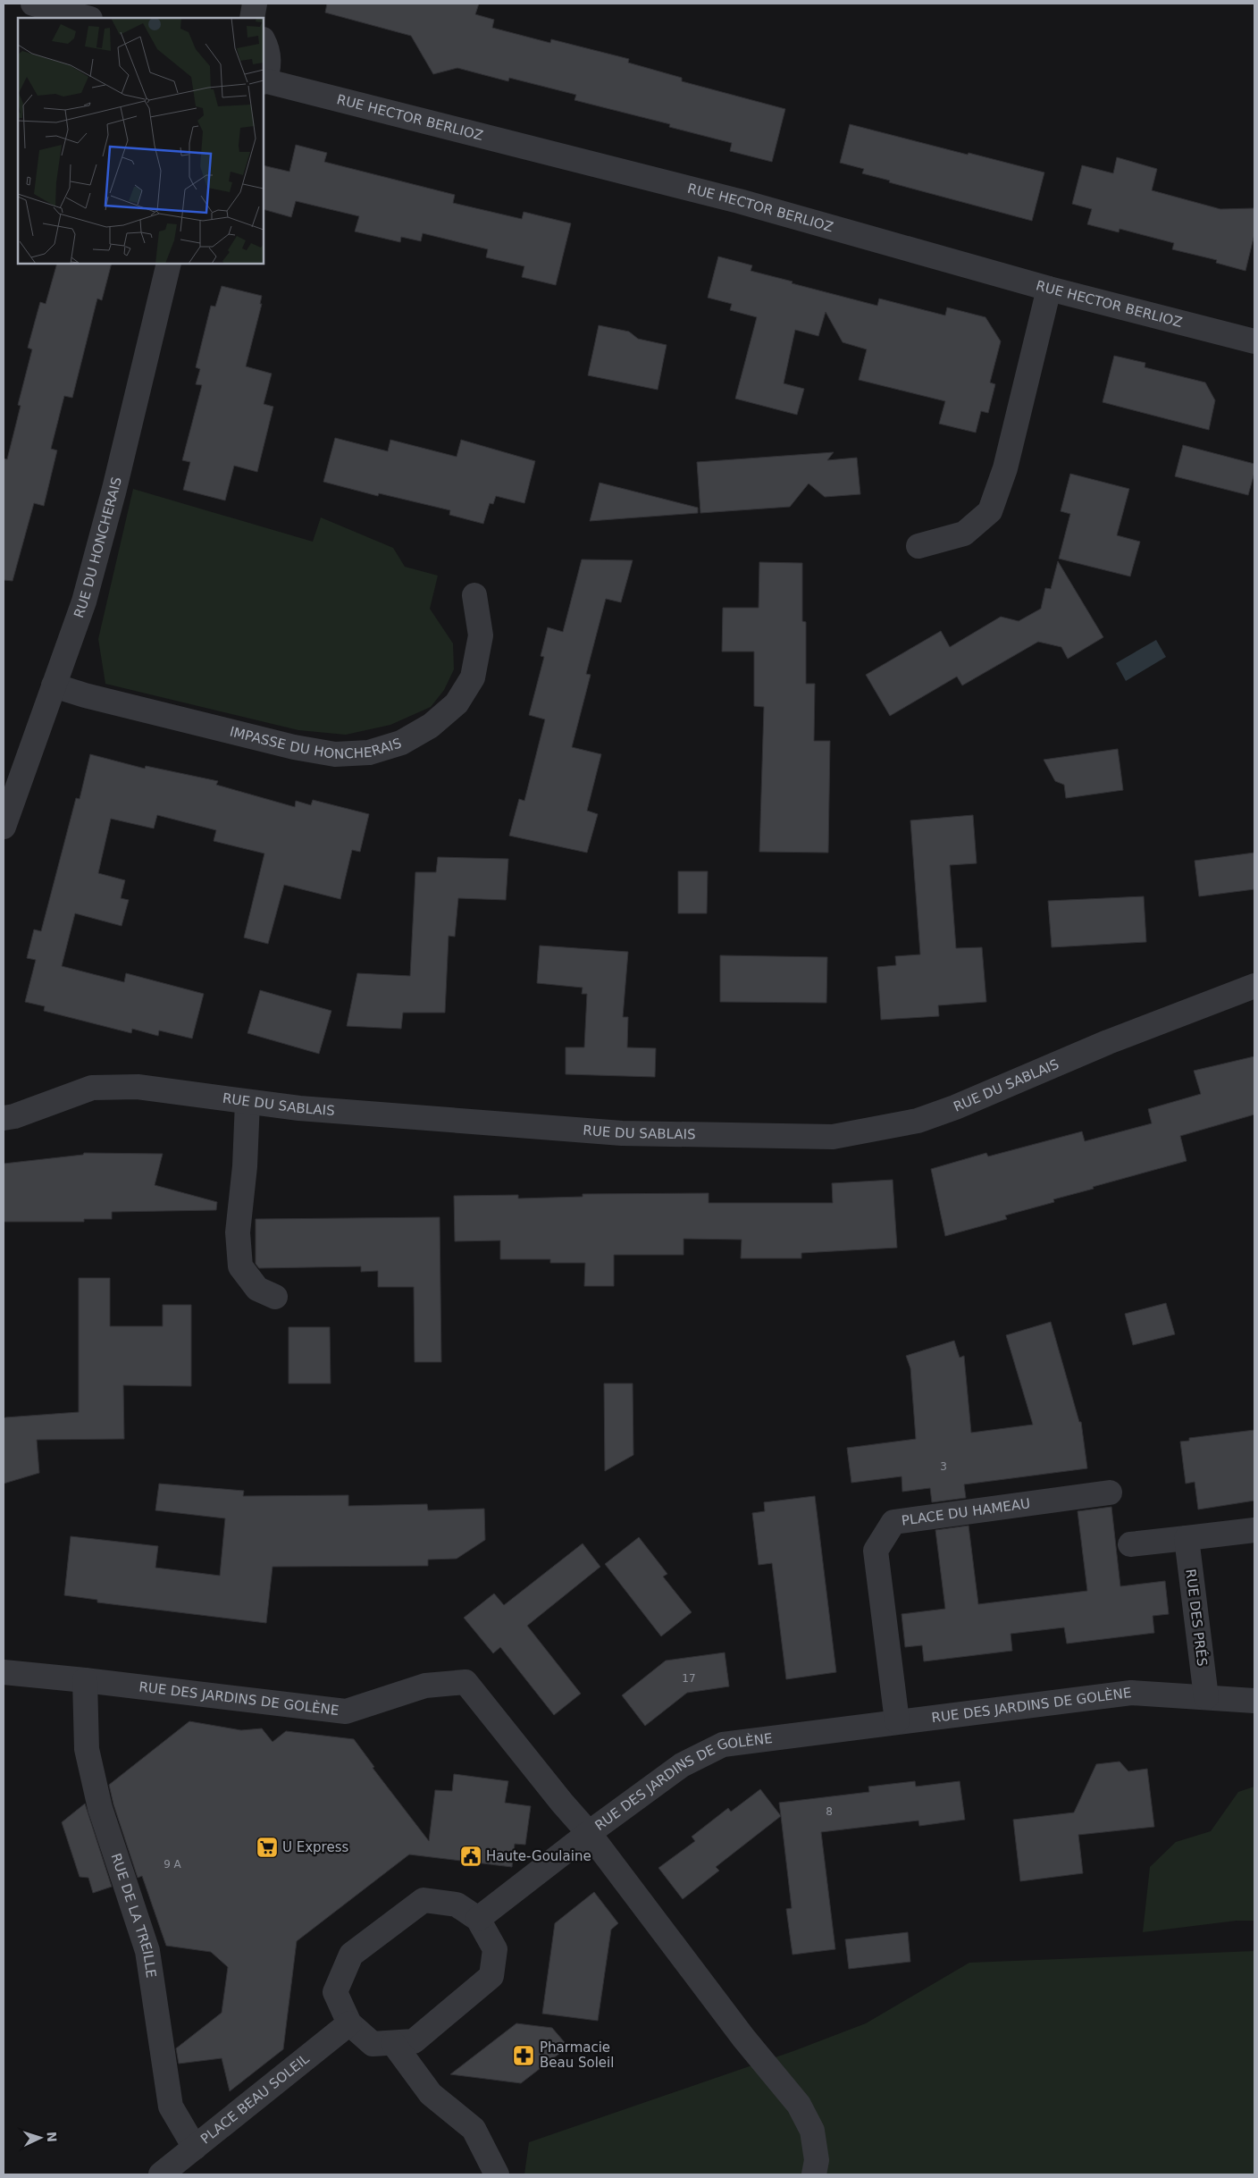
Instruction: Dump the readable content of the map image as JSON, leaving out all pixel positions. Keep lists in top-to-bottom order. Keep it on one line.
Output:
{"streets":{"street":["RUE HECTOR BERLIOZ","RUE DU HONCHERAIS","IMPASSE DU HONCHERAIS","RUE DU SABLAIS","PLACE DU HAMEAU","RUE DES PRÉS","RUE DES JARDINS DE GOLÈNE","RUE DE LA TREILLE","PLACE BEAU SOLEIL"]},"crossings":[["RUE DU HONCHERAIS","IMPASSE DU HONCHERAIS"],["PLACE DU HAMEAU","RUE DES JARDINS DE GOLÈNE"],["RUE DES PRÉS","RUE DES JARDINS DE GOLÈNE"],["RUE DES JARDINS DE GOLÈNE","RUE DE LA TREILLE"],["RUE DE LA TREILLE","PLACE BEAU SOLEIL"]],"places":{"supermarket":["U Express"],"public building":["Haute-Goulaine"],"pharmacy":["Pharmacie Beau Soleil"]},"house_numbers":["3","17","8","9 A"],"north":"right"}
